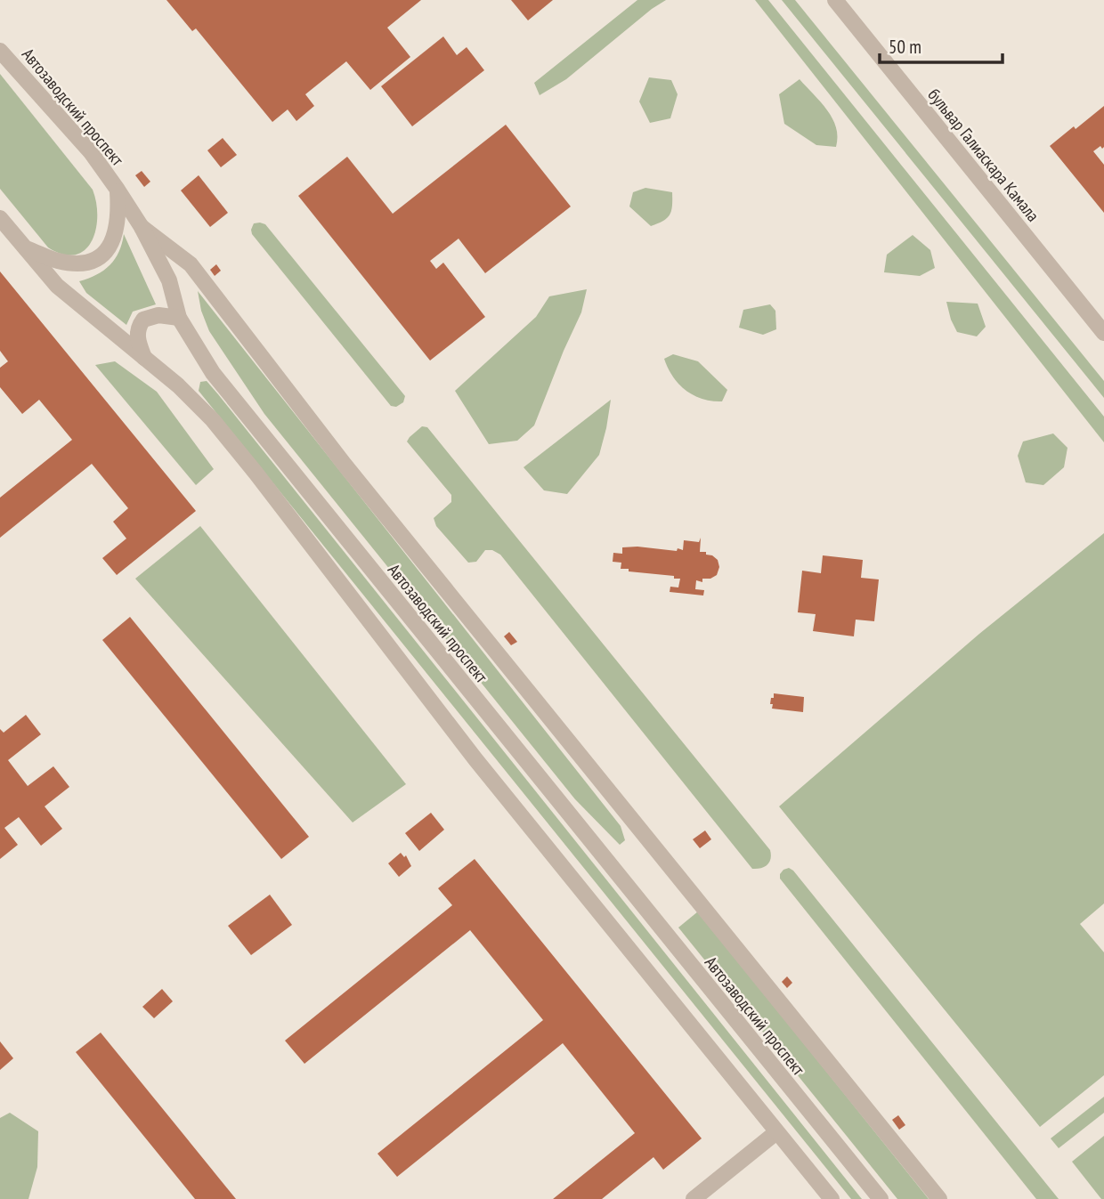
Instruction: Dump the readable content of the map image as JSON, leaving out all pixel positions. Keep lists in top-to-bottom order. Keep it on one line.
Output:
{"streets":{"street":["Автозаводский проспект","бульвар Галиаскара Камала"]},"scale_bar":"50 m"}
